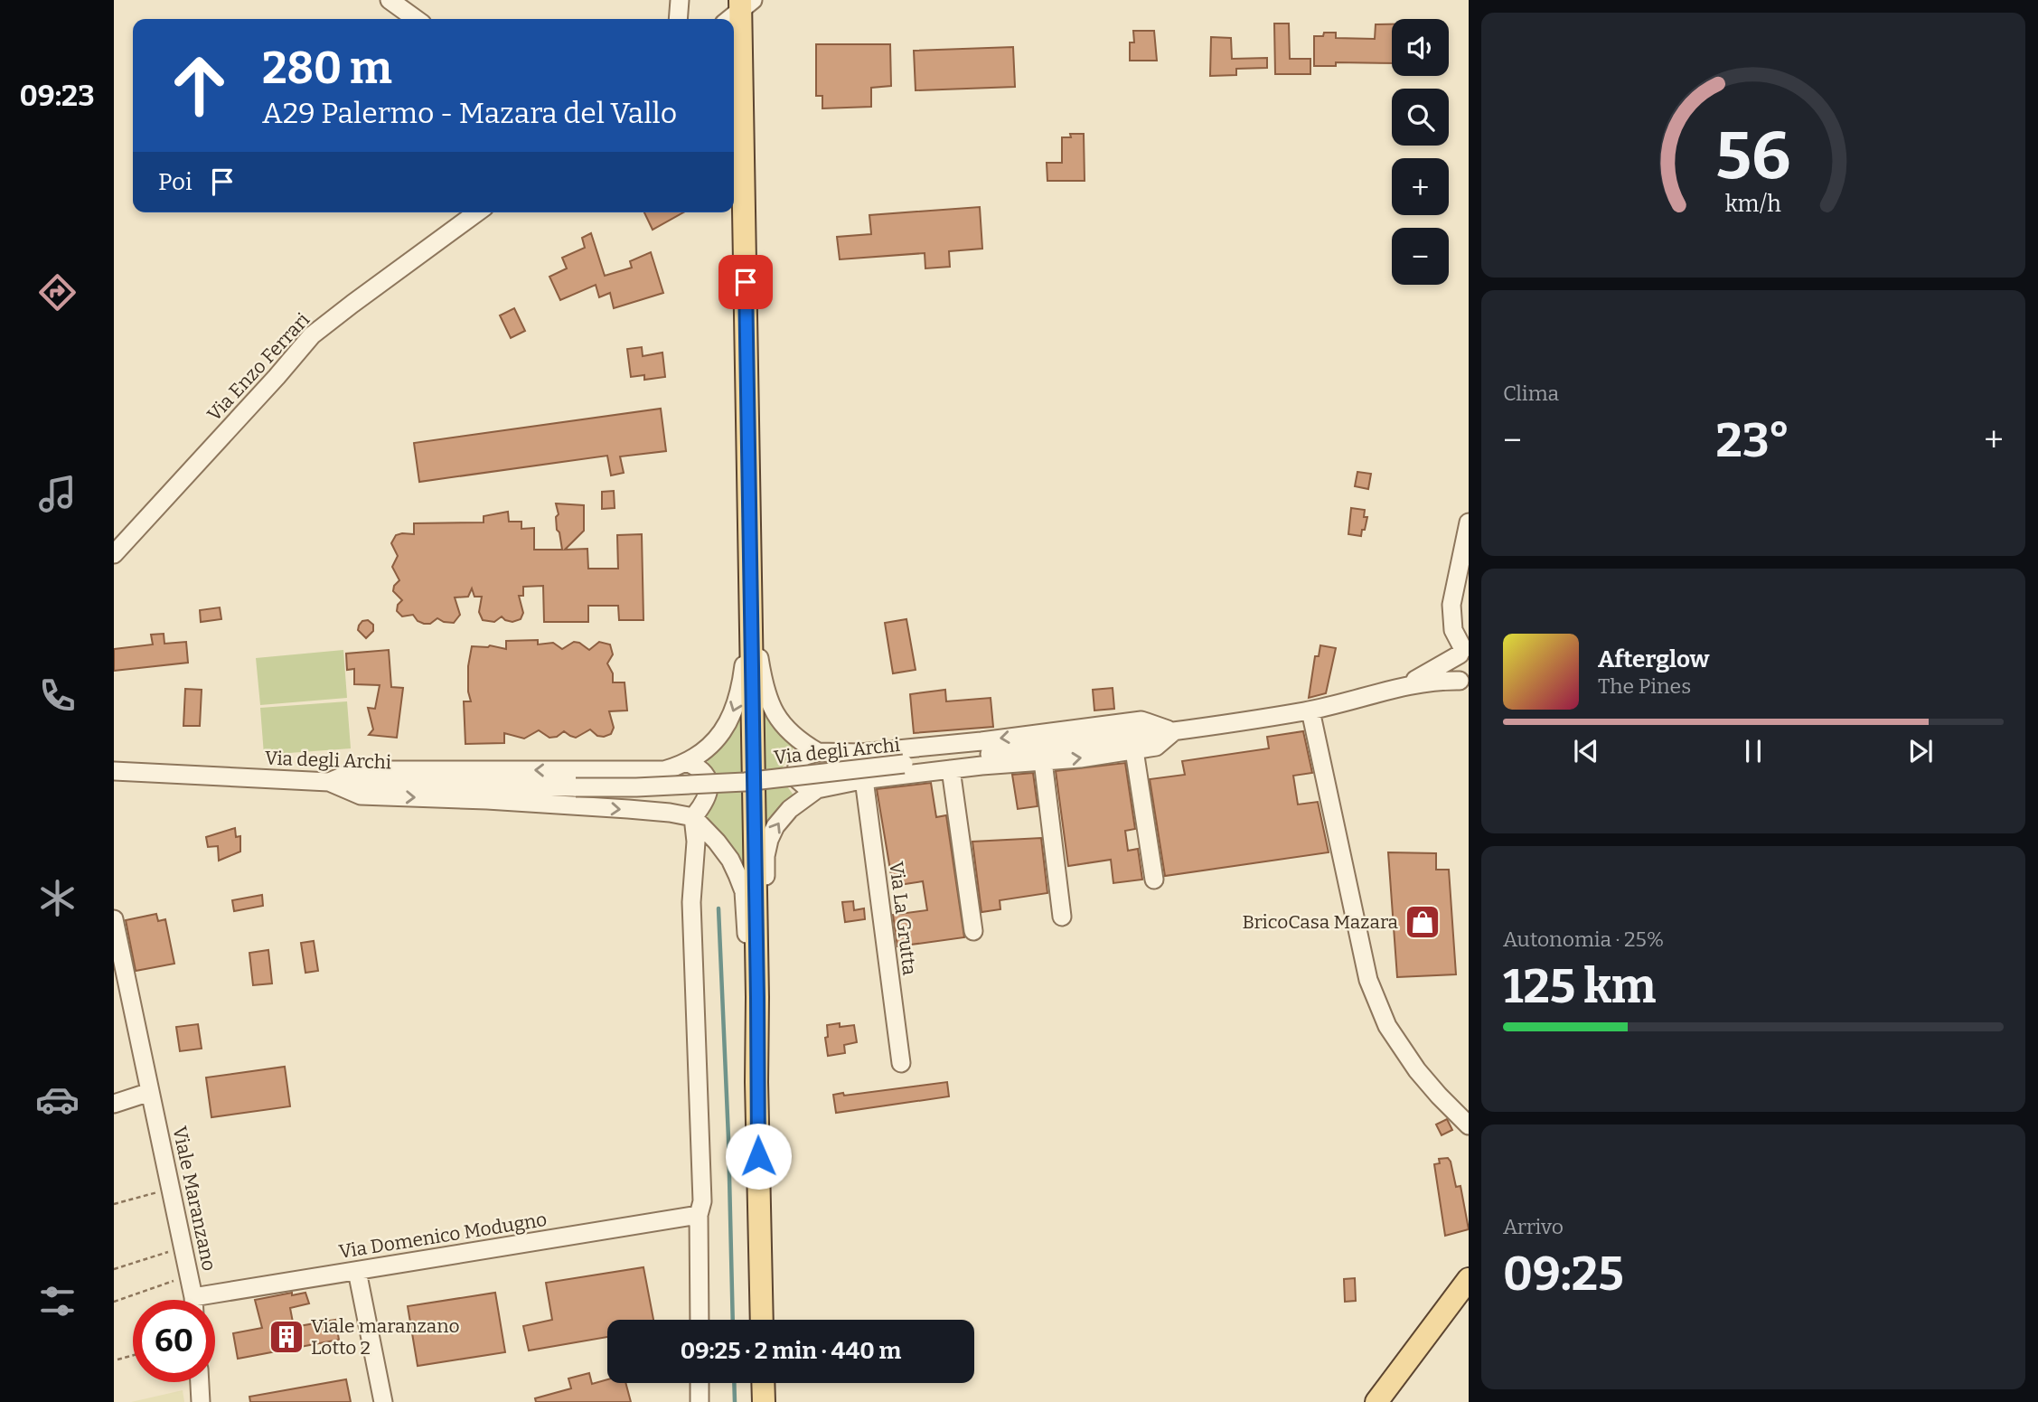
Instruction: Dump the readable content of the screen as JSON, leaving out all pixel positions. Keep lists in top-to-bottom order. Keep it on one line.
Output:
{"streets":{"street":["Via Enzo Ferrari","Via degli Archi","Via La Grutta","Viale Maranzano","Via Domenico Modugno"]},"places":{"shop":["BricoCasa Mazara"],"building":["Viale maranzano Lotto 2"]},"page":{"tabs":"09:23","map_buttons":["+","−"],"turn":["280 m","A29 Palermo - Mazara del Vallo"],"then":"Poi","tile":["Clima",["Autonomia · 25%","125 km"],["Arrivo","09:25"]],"heat":["−","23°","+"],"song":["Afterglow","The Pines"],"limit":"60","trip":"09:25 · 2 min · 440 m","gauge":["56","km/h"]}}
